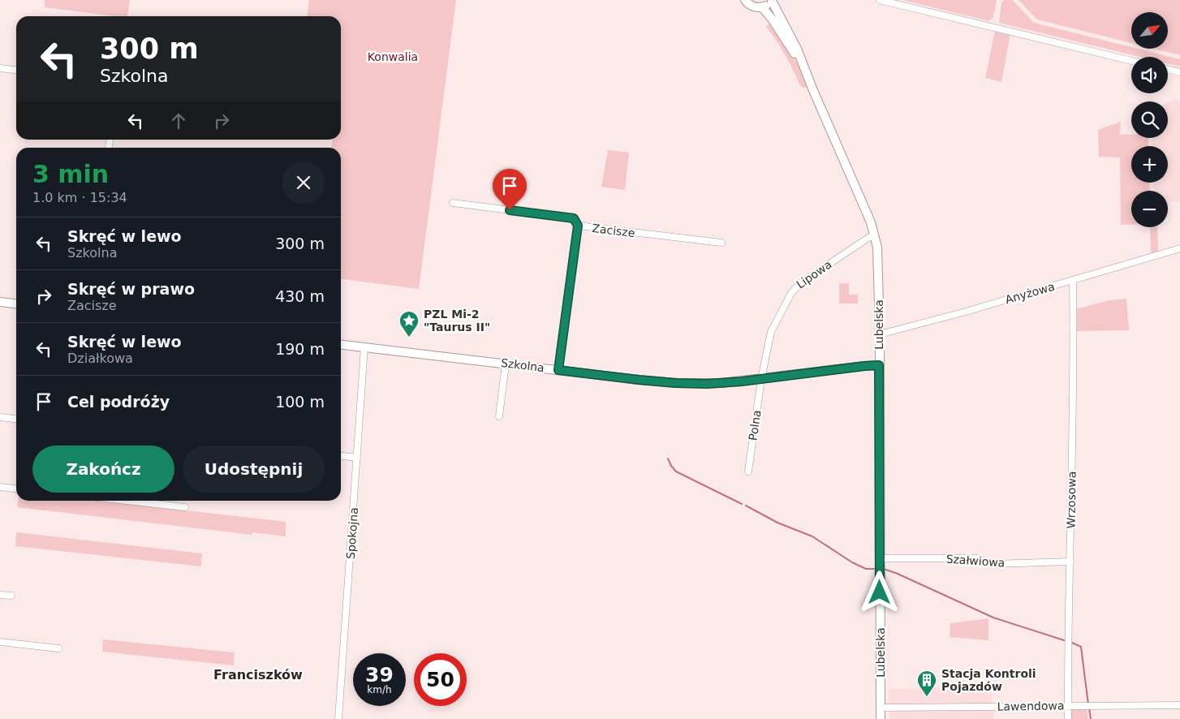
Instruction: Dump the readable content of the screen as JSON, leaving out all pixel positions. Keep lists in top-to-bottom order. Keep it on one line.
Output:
{"streets":{"main road":["Lubelska","Szkolna"],"street":["Zacisze","Lipowa","Anyżowa","Polna","Wrzosowa","Spokojna","Szałwiowa","Lawendowa"]},"crossings":[["Zacisze","Szkolna"],["Lipowa","Lubelska"],["Lipowa","Szkolna"],["Lipowa","Polna"],["Anyżowa","Lubelska"],["Anyżowa","Wrzosowa"],["Lubelska","Szkolna"],["Lubelska","Szałwiowa"],["Lubelska","Lawendowa"],["Szkolna","Polna"],["Szkolna","Spokojna"],["Wrzosowa","Szałwiowa"],["Wrzosowa","Lawendowa"]],"districts":["Franciszków"],"parks":["Konwalia"],"places":{"place":["PZL Mi-2 \"Taurus II\""],"building":["Stacja Kontroli Pojazdów"]},"north":"top right","page":{"map_buttons":["+","−"],"turn":["300 m","Szkolna"],"heading":["3 min","1.0 km · 15:34"],"list":[{"name":"Skręć w lewo","note":"Szkolna","value":"300 m"},{"name":"Skręć w prawo","note":"Zacisze","value":"430 m"},{"name":"Skręć w lewo","note":"Działkowa","value":"190 m"},{"name":"Cel podróży","value":"100 m"}],"buttons":["Zakończ","Udostępnij"],"speed":"39 km/h","limit":"50"}}
